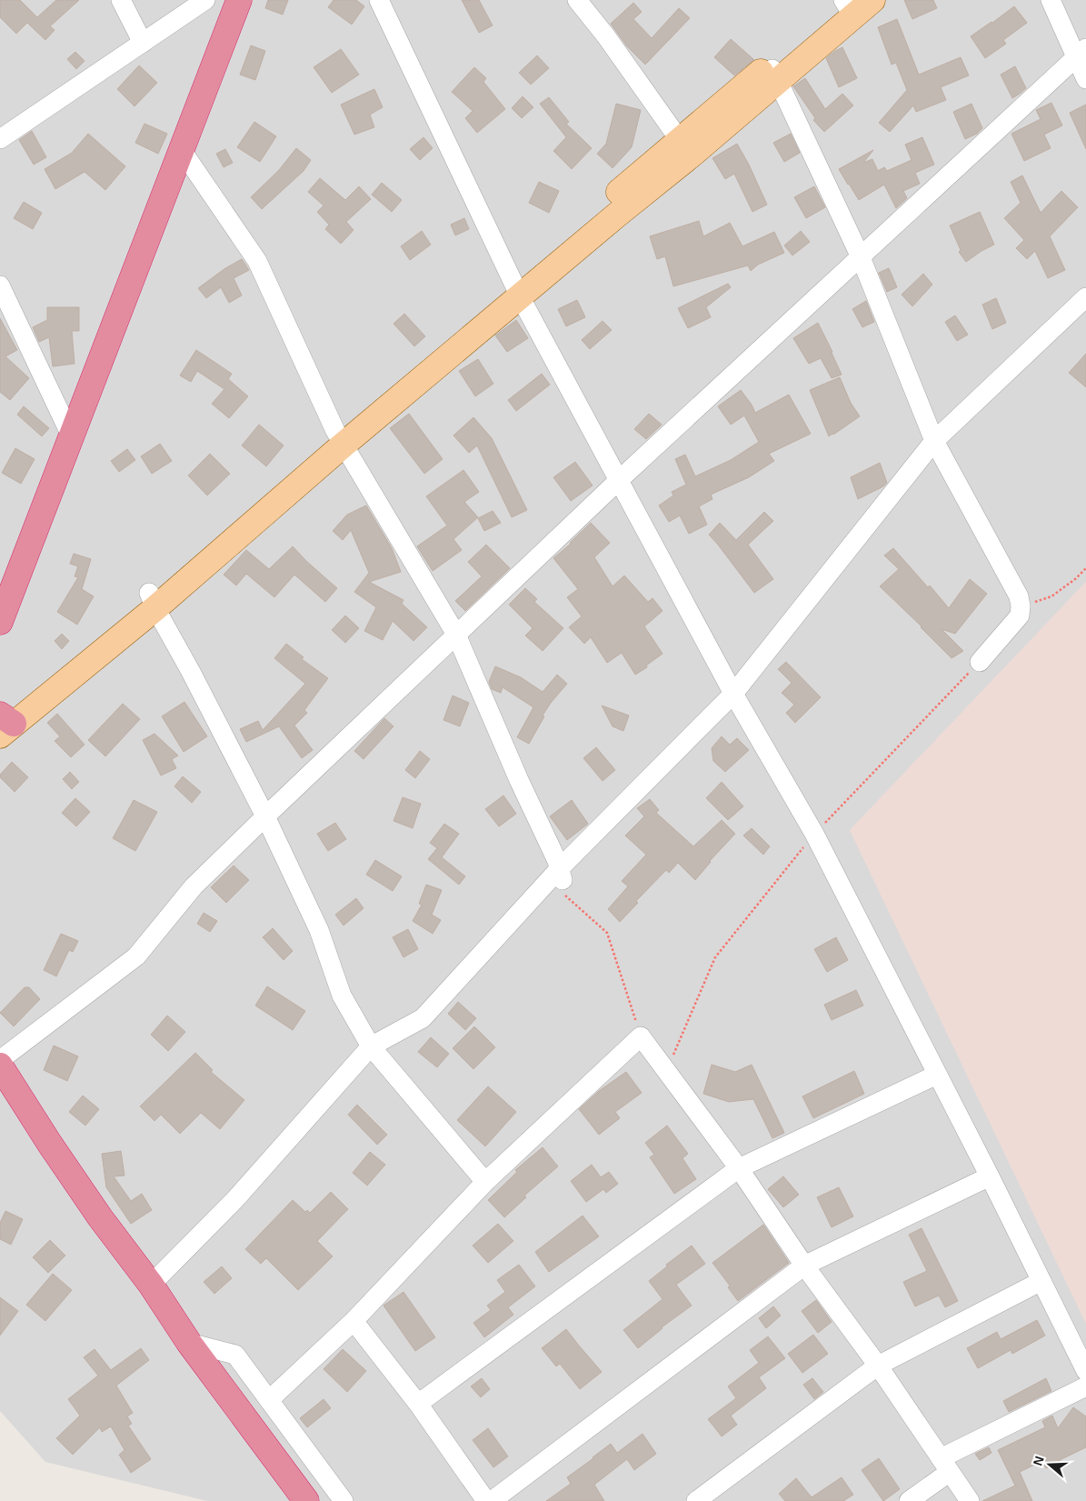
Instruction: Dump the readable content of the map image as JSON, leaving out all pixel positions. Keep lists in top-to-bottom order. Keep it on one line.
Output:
{"north":"left"}
